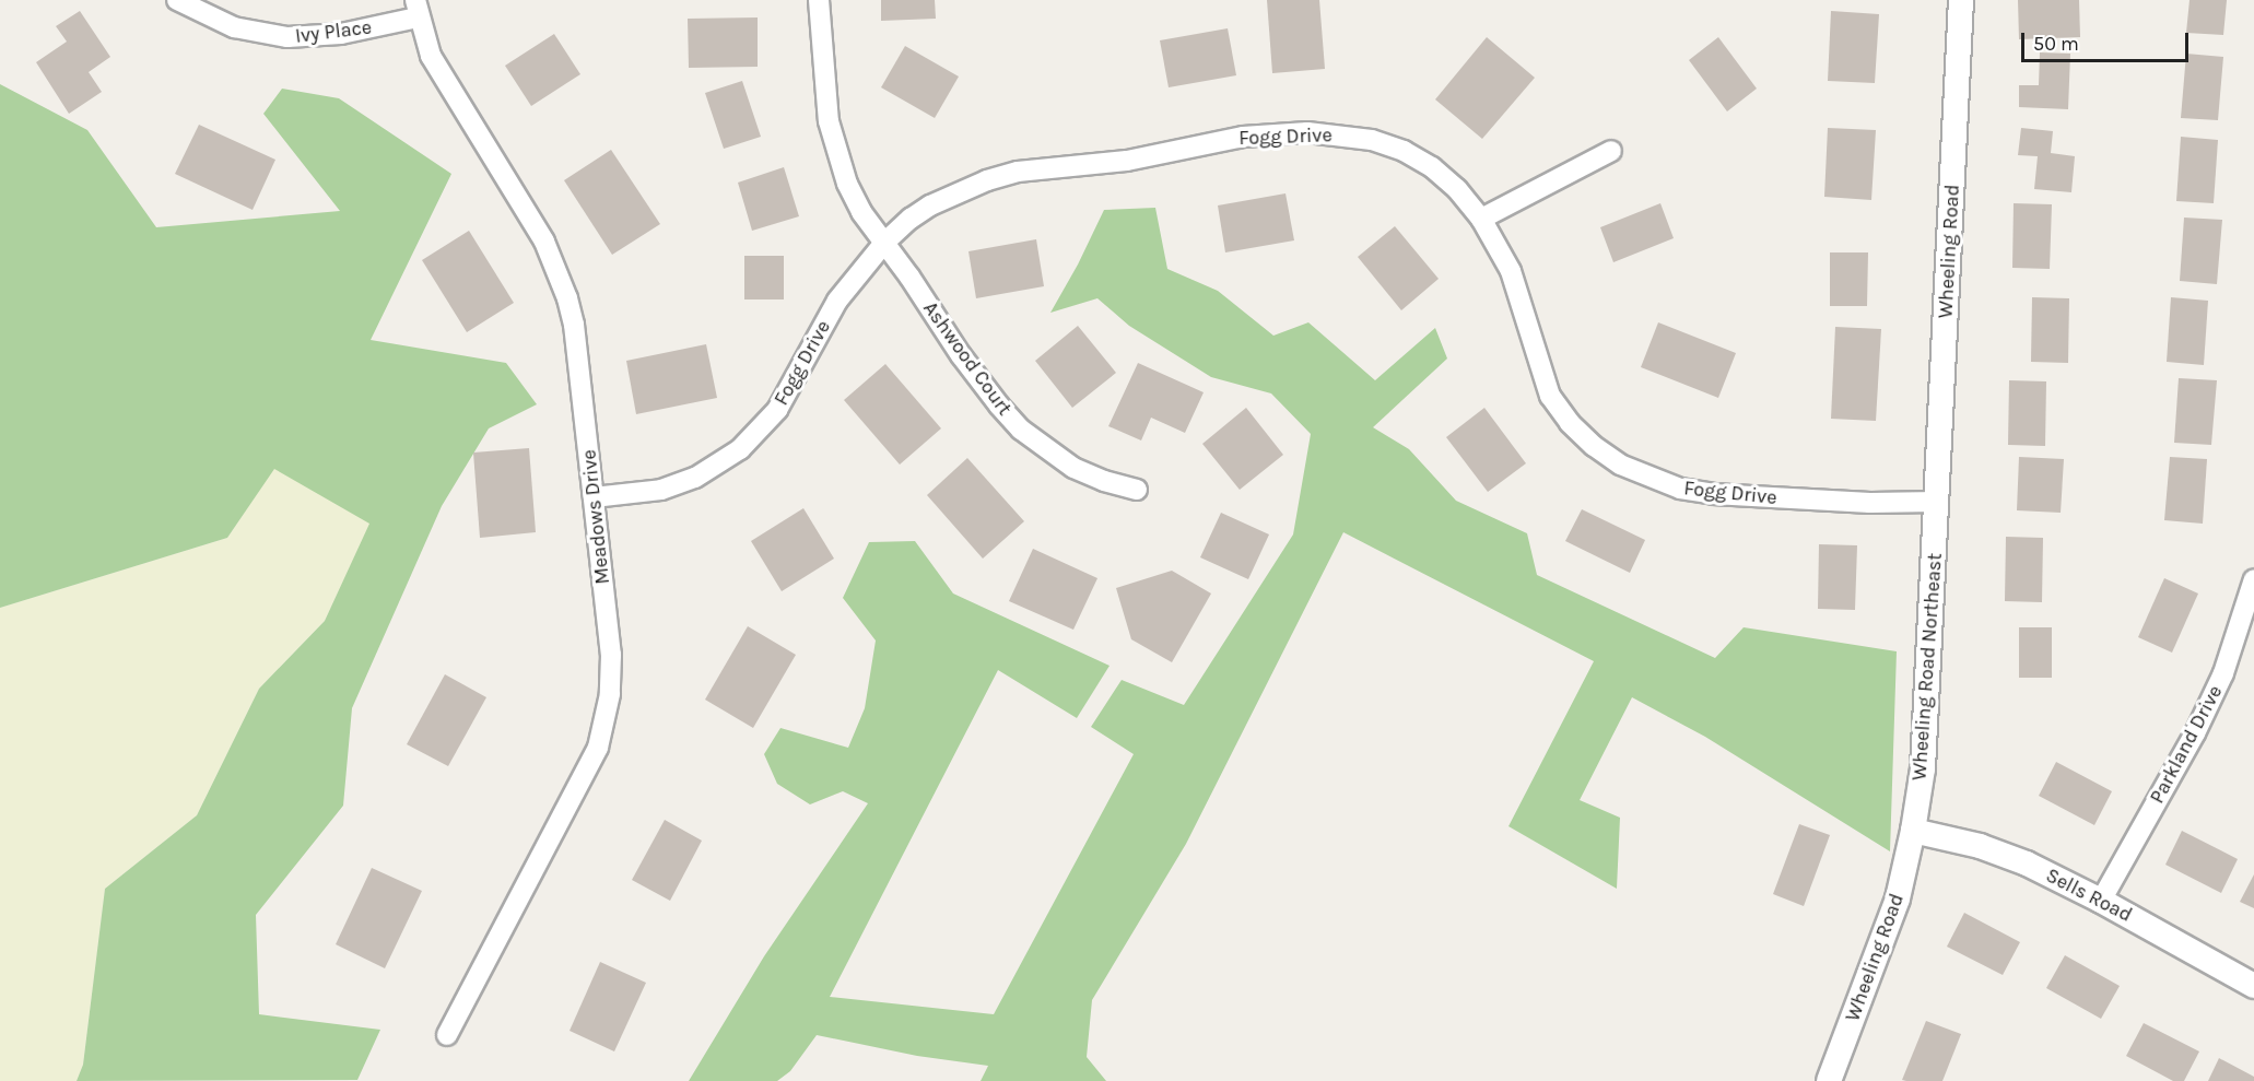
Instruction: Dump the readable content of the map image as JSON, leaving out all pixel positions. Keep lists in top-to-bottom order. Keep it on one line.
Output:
{"streets":{"street":["Ivy Place","Fogg Drive","Wheeling Road","Ashwood Court","Meadows Drive","Wheeling Road Northeast","Parkland Drive","Sells Road"]},"crossings":[["Ivy Place","Meadows Drive"],["Fogg Drive","Wheeling Road"],["Fogg Drive","Ashwood Court"],["Fogg Drive","Meadows Drive"],["Fogg Drive","Wheeling Road Northeast"],["Wheeling Road","Wheeling Road Northeast"],["Wheeling Road","Sells Road"],["Wheeling Road Northeast","Sells Road"],["Parkland Drive","Sells Road"]],"scale_bar":"50 m"}
